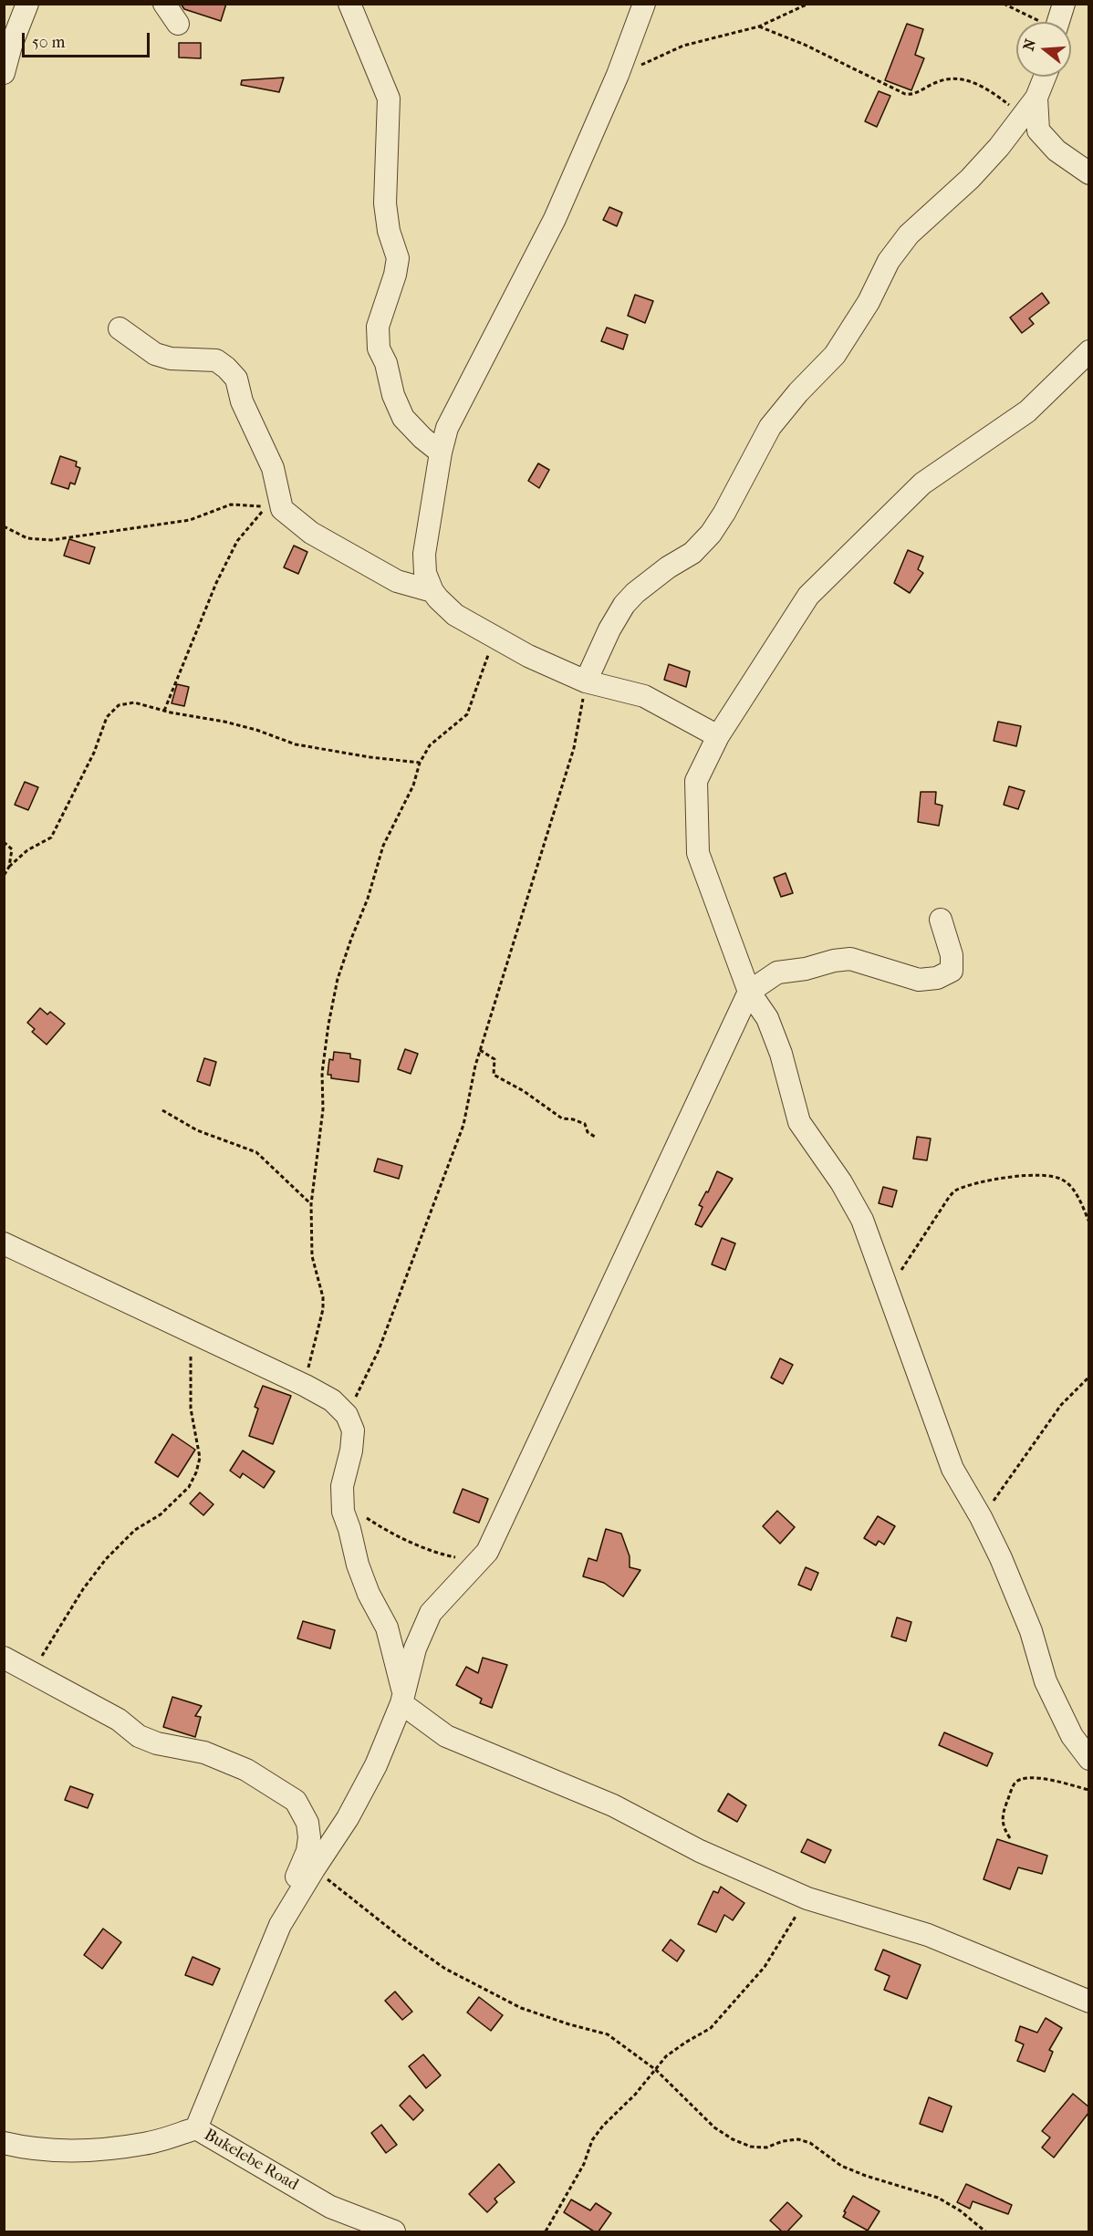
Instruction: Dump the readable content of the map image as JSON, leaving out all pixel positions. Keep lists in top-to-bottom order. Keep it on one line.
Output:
{"streets":{"street":["Bukelebe Road"]},"scale_bar":"50 m","north":"left"}
